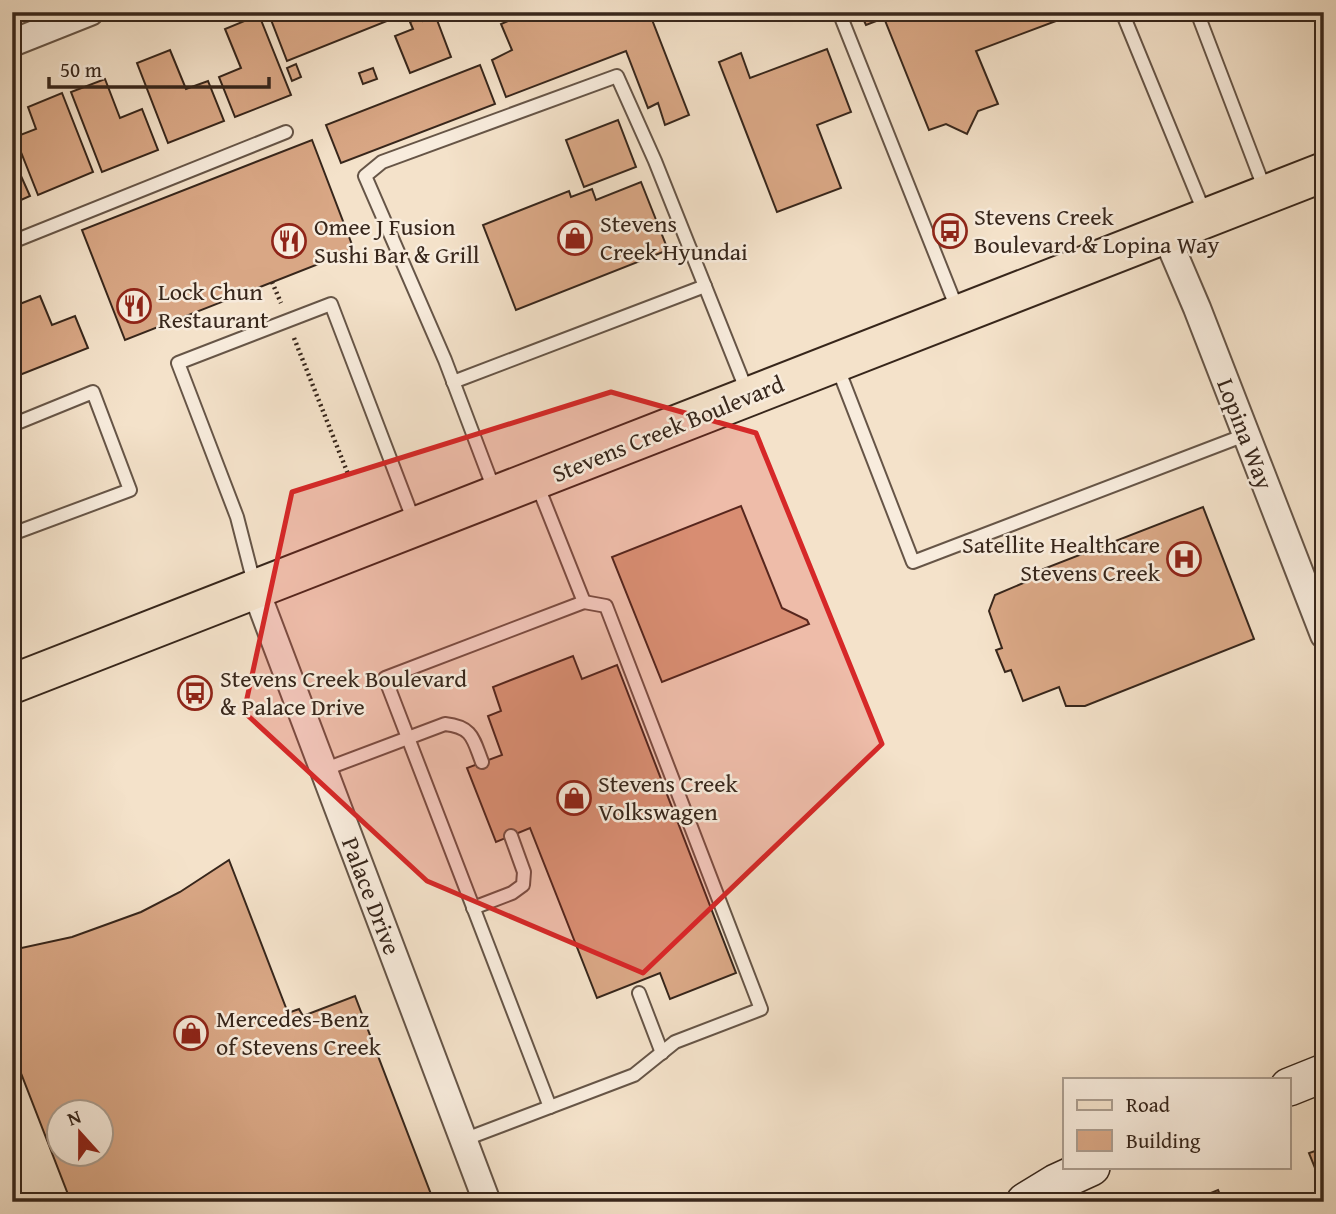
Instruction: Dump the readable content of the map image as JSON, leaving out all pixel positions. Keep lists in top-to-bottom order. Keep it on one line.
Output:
{"streets":{"main road":["Stevens Creek Boulevard"],"street":["Lopina Way","Palace Drive"]},"crossings":[["Stevens Creek Boulevard","Lopina Way"],["Stevens Creek Boulevard","Palace Drive"]],"places":{"bus stop":["Stevens Creek Boulevard & Lopina Way","Stevens Creek Boulevard & Palace Drive"],"shop":["Stevens Creek Hyundai","Stevens Creek Volkswagen","Mercedes-Benz of Stevens Creek"],"restaurant":["Omee J Fusion Sushi Bar & Grill","Lock Chun Restaurant"],"hospital":["Satellite Healthcare Stevens Creek"]},"legend":["Road","Building"],"scale_bar":"50 m","north":"top"}
